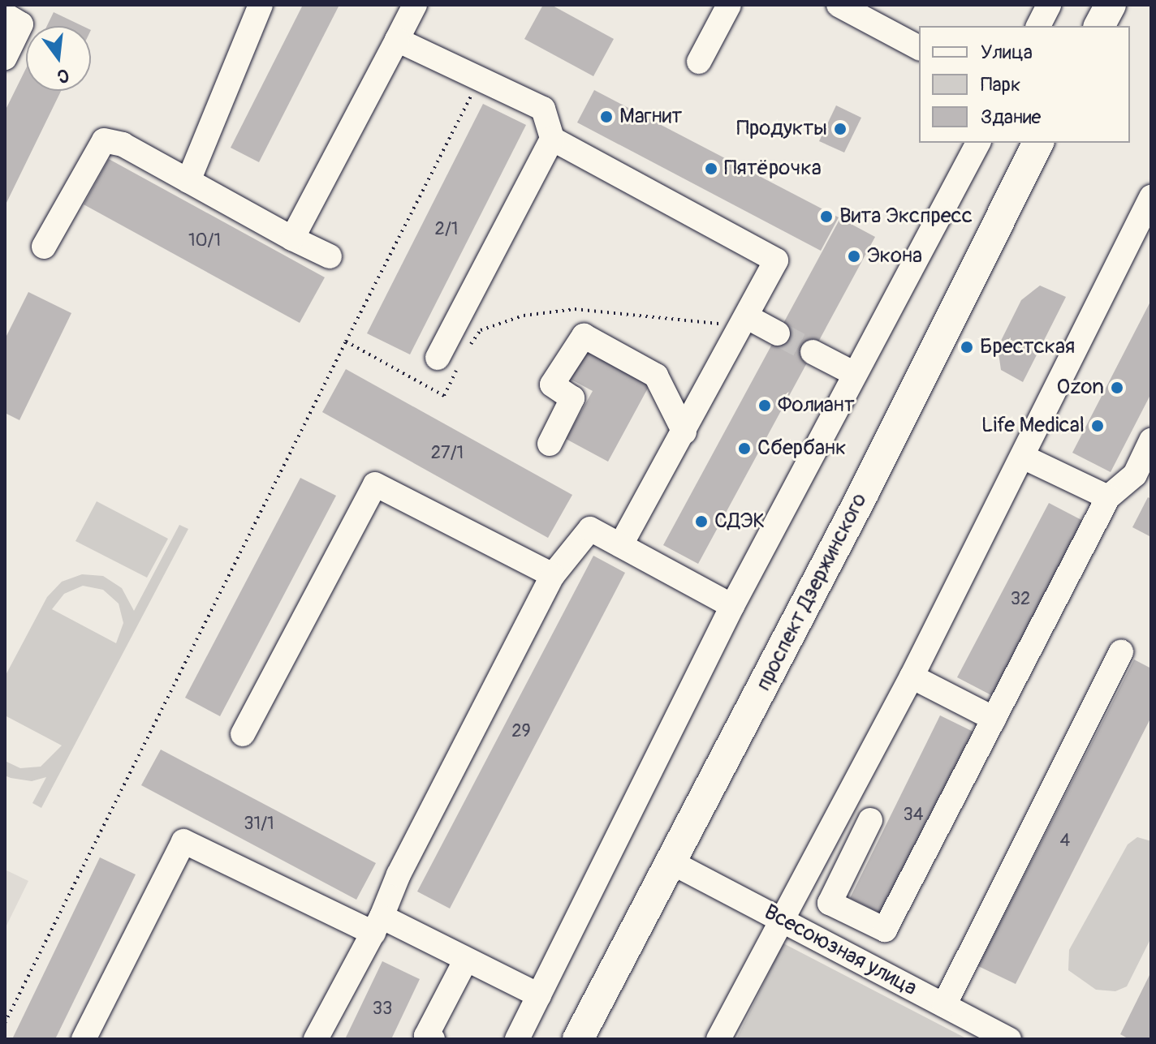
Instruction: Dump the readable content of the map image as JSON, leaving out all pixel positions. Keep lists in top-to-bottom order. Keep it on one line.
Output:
{"streets":{"main road":["проспект Дзержинского"],"street":["Всесоюзная улица"]},"crossings":[["проспект Дзержинского","Всесоюзная улица"]],"places":["Магнит","Продукты","Пятёрочка","Вита Экспресс","Экона","Брестская","Ozon","Фолиант","Life Medical","Сбербанк","СДЭК"],"house_numbers":["2/1","10/1","27/1","32","29","34","31/1","4","33"],"legend":["Улица","Парк","Здание"],"north":"bottom"}
